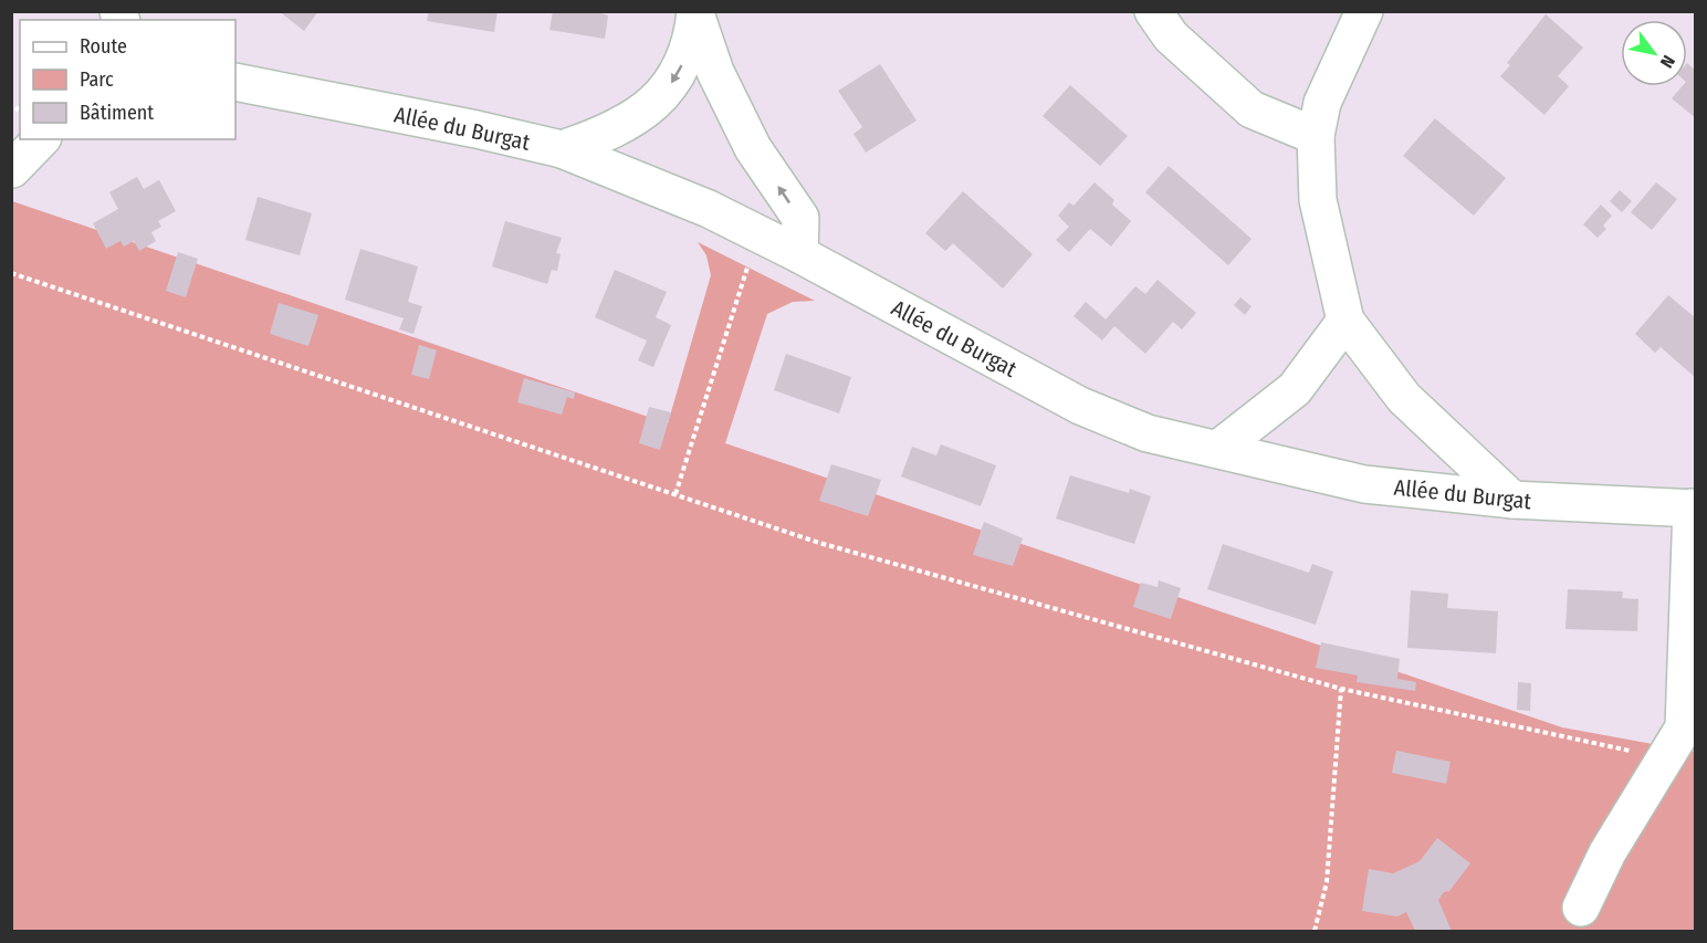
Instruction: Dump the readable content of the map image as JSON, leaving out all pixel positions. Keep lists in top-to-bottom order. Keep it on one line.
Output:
{"streets":{"street":["Allée du Burgat"]},"legend":["Route","Parc","Bâtiment"],"north":"bottom right"}
